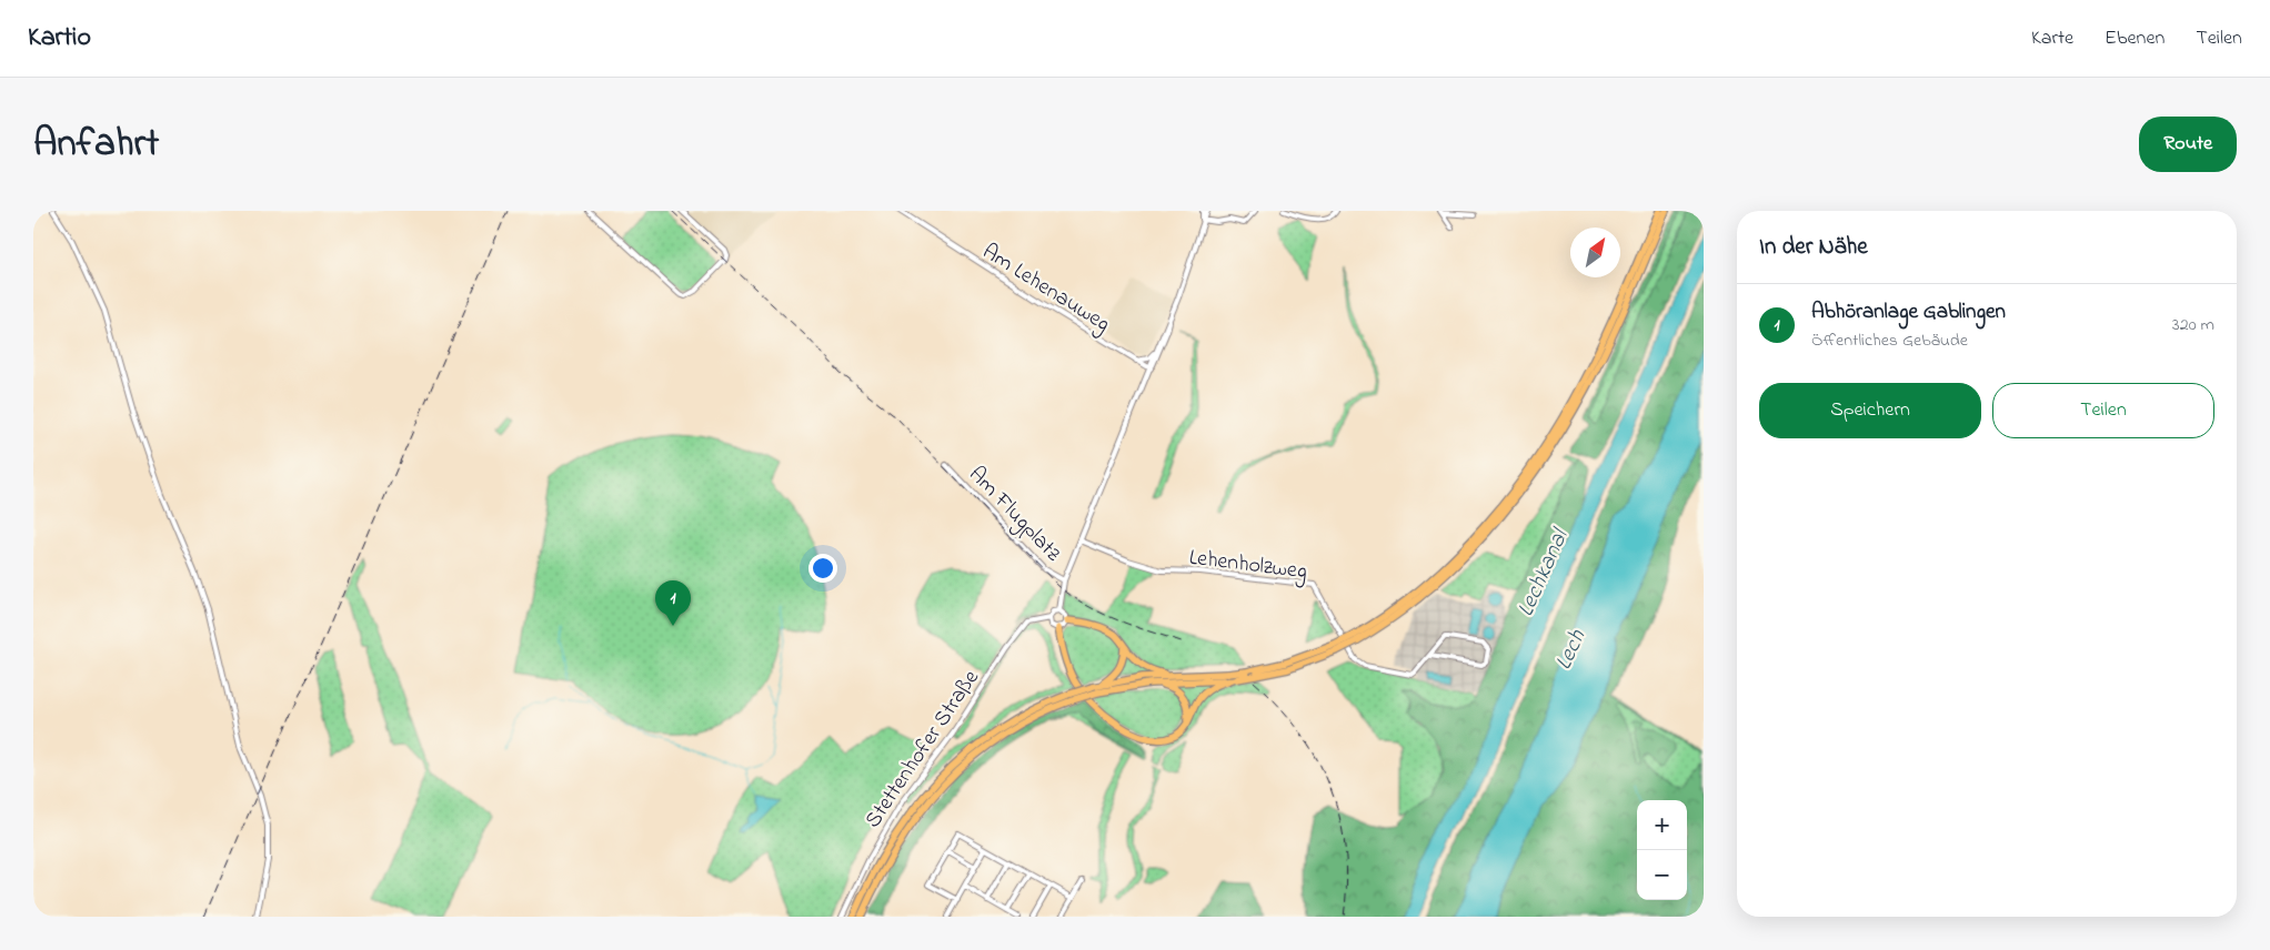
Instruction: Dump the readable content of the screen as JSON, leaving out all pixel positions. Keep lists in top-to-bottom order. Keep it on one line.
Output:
{"streets":{"street":["Am Lehenauweg","Am Flugplatz","Lehenholzweg","Stettenhofer Straße"]},"water":["Lechkanal","Lech"],"north":"top right","page":{"header":"Kartio","nav":["Karte","Ebenen","Teilen"],"title":"Anfahrt","buttons":["Route",["Speichern","Teilen"]],"heading":"In der Nähe","list":[{"mark":"1","name":"Abhöranlage Gablingen","note":"Öffentliches Gebäude","value":"320 m"}],"pins":"1","map_buttons":["+","−"]}}
